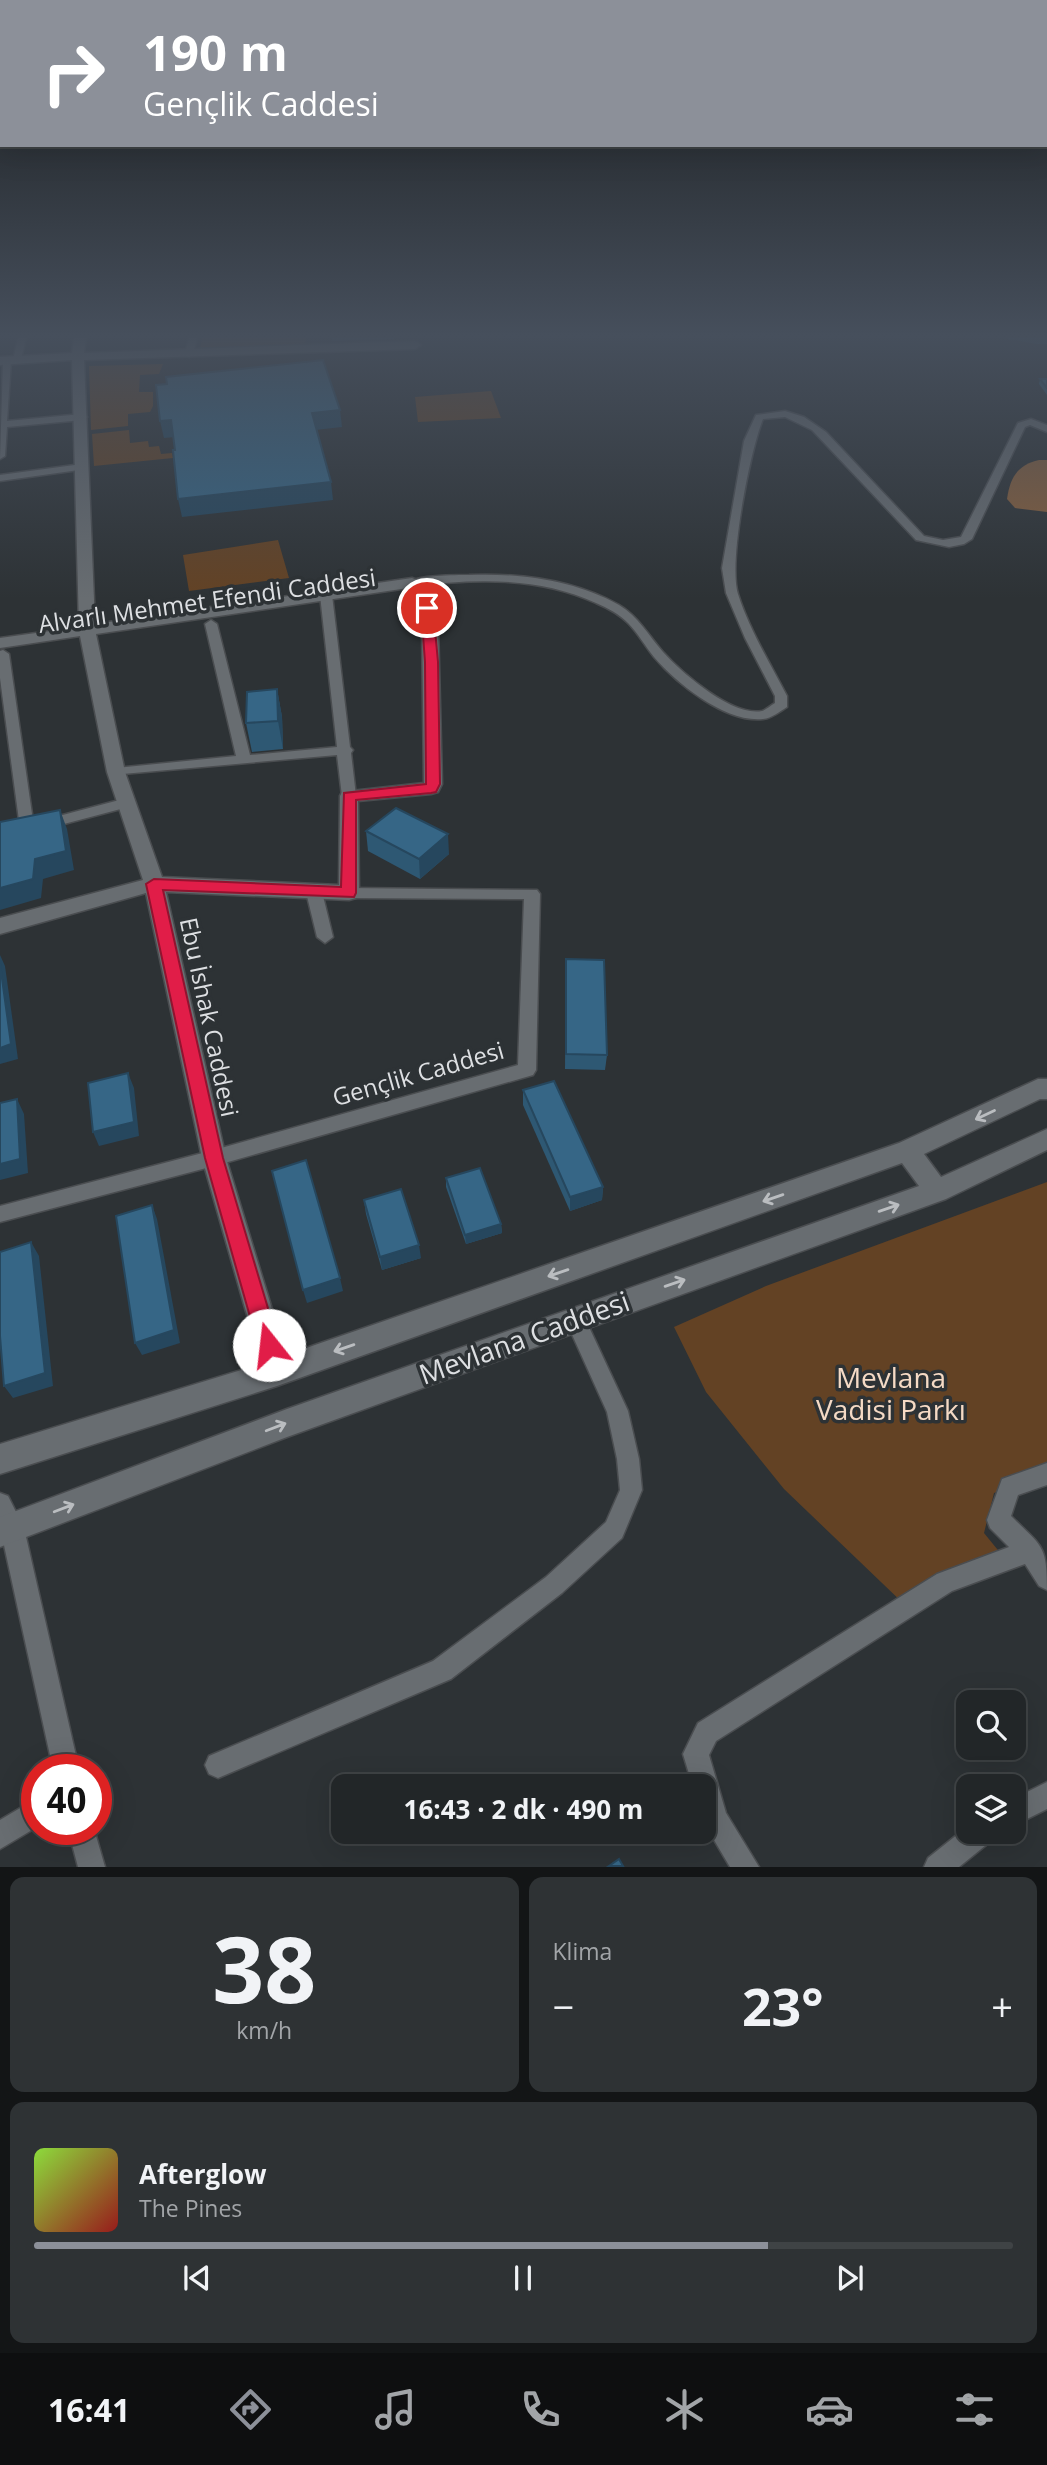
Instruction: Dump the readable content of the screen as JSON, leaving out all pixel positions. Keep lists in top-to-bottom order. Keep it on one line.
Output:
{"streets":{"street":["Alvarlı Mehmet Efendi Caddesi","Ebu İshak Caddesi","Gençlik Caddesi","Mevlana Caddesi"]},"crossings":[["Alvarlı Mehmet Efendi Caddesi","Ebu İshak Caddesi"],["Ebu İshak Caddesi","Gençlik Caddesi"],["Ebu İshak Caddesi","Mevlana Caddesi"]],"parks":["Mevlana Vadisi Parkı"],"page":{"turn":["190 m","Gençlik Caddesi"],"limit":"40","trip":"16:43 · 2 dk · 490 m","tile":[["38","km/h"],"Klima"],"heat":["−","23°","+"],"song":["Afterglow","The Pines"],"tabs":"16:41"}}
